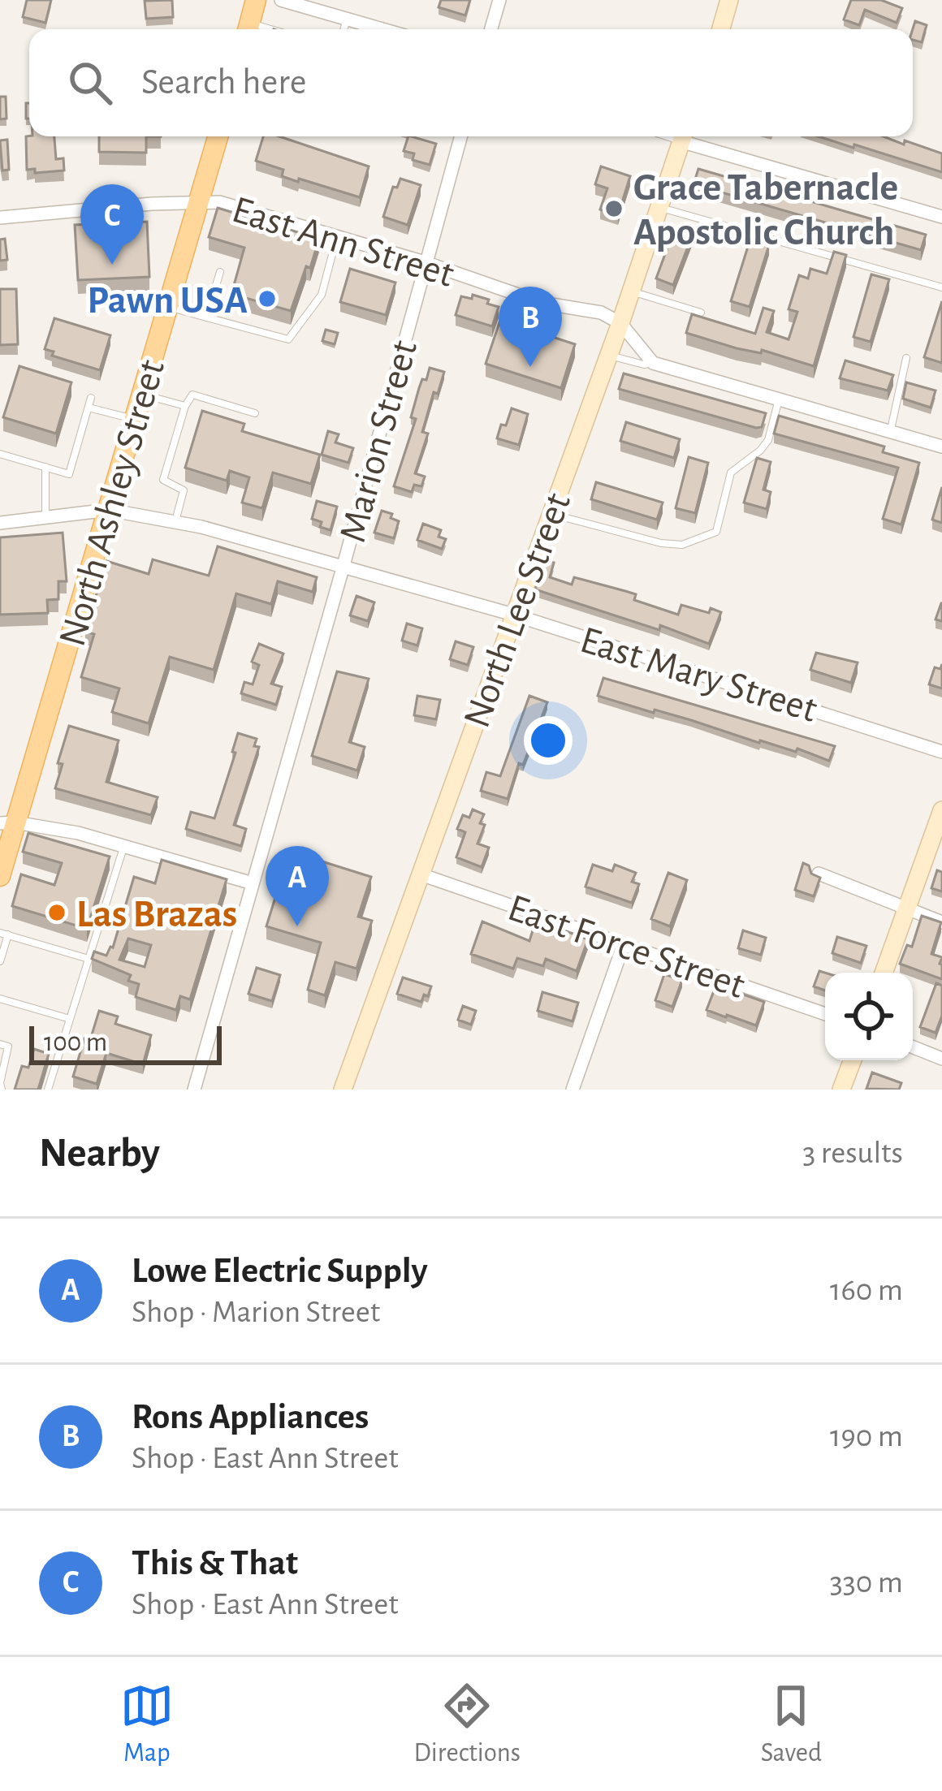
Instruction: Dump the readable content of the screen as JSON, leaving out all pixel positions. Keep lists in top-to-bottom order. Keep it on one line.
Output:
{"streets":{"main road":["North Ashley Street"],"street":["East Ann Street","Marion Street","North Lee Street","East Mary Street","East Force Street"]},"crossings":[["East Ann Street","Marion Street"],["East Ann Street","North Ashley Street"],["East Ann Street","North Lee Street"],["Marion Street","East Mary Street"],["North Ashley Street","East Mary Street"],["North Lee Street","East Mary Street"],["North Lee Street","East Force Street"]],"places":["Grace Tabernacle Apostolic Church","Pawn USA","Las Brazas"],"scale_bar":"100 m","page":{"search":"Search here","pins":["C","B","A"],"scale":"100 m","heading":["Nearby","3 results"],"list":[{"mark":"A","name":"Lowe Electric Supply","note":"Shop · Marion Street","value":"160 m"},{"mark":"B","name":"Rons Appliances","note":"Shop · East Ann Street","value":"190 m"},{"mark":"C","name":"This & That","note":"Shop · East Ann Street","value":"330 m"}],"nav":["Map","Directions","Saved"]}}
